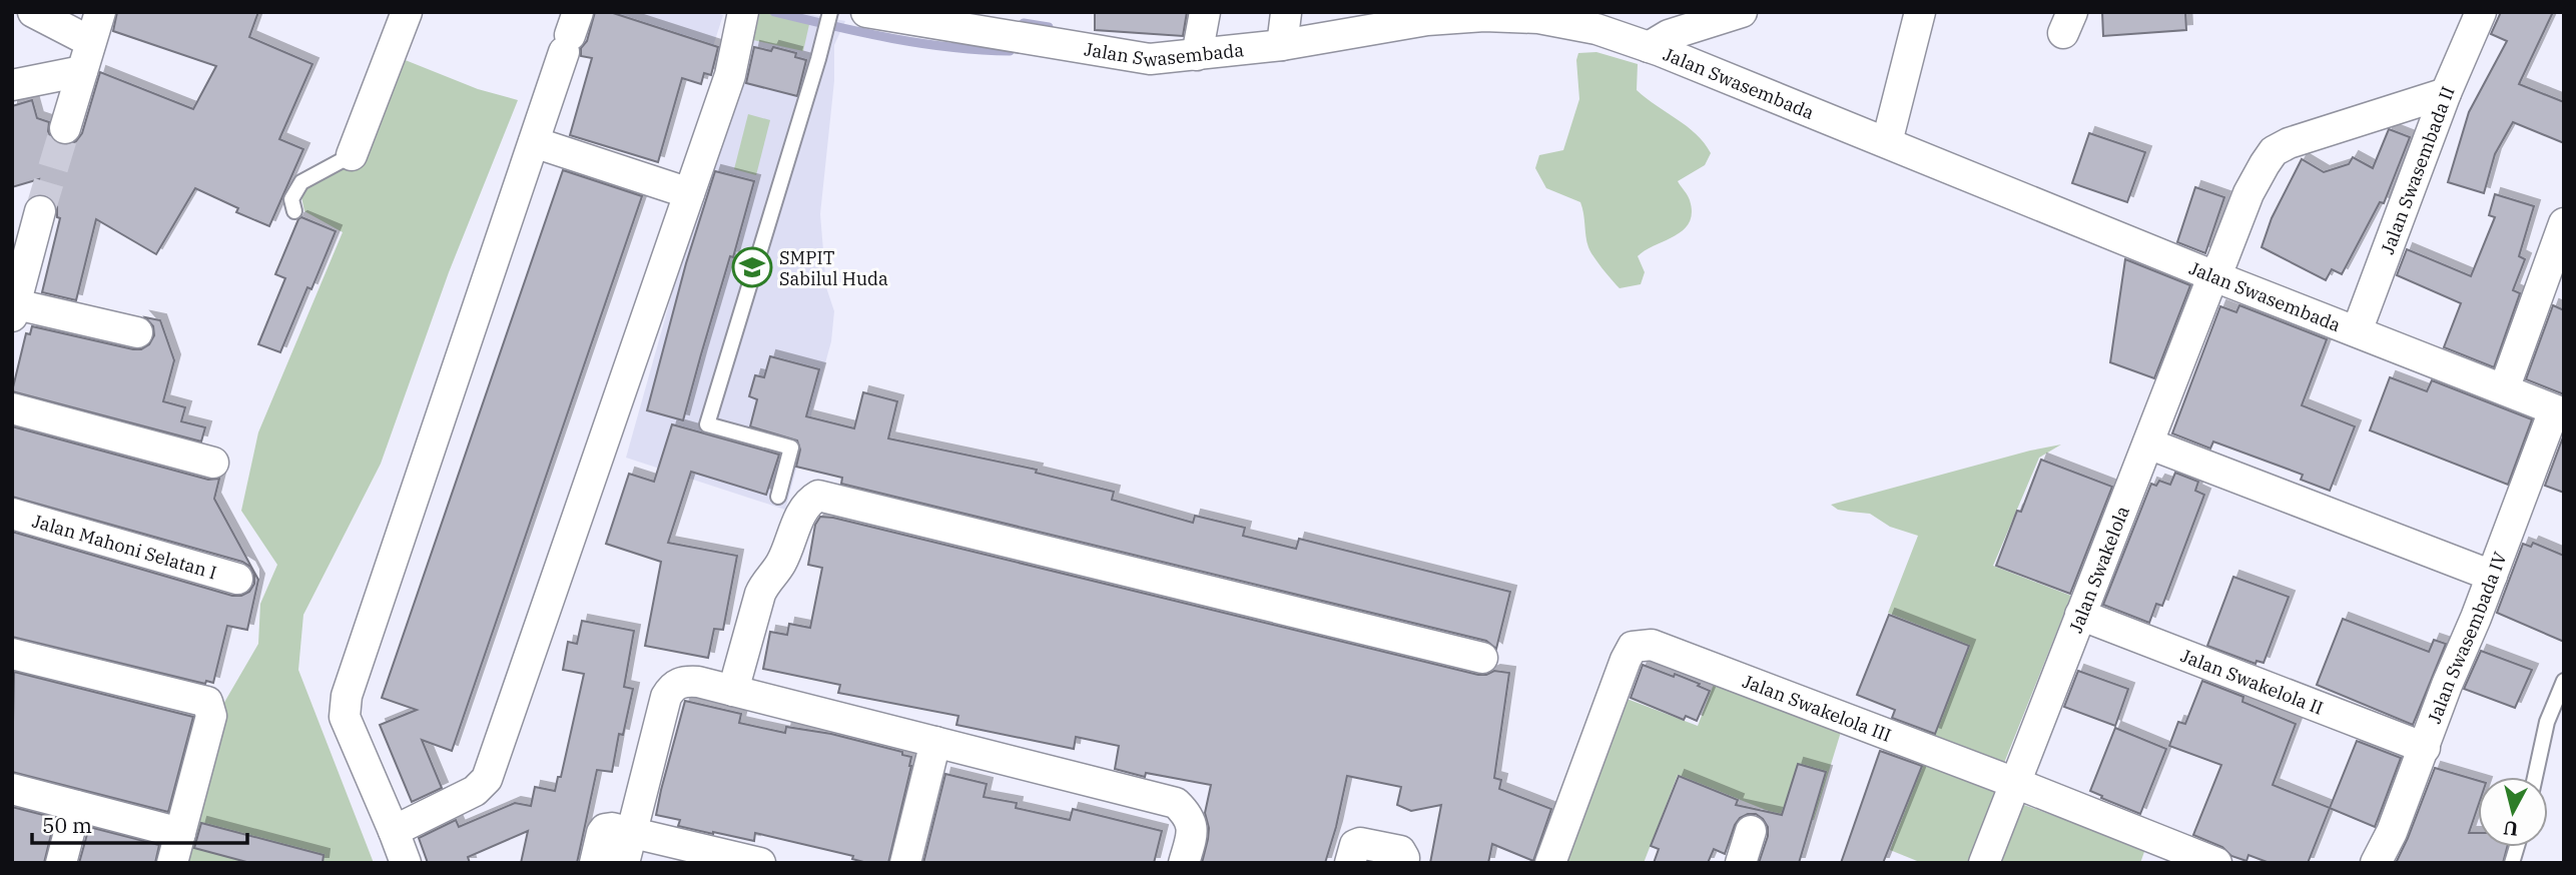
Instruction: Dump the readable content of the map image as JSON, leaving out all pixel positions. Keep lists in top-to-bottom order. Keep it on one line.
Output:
{"streets":{"street":["Jalan Swasembada","Jalan Swasembada II","Jalan Mahoni Selatan I","Jalan Swakelola","Jalan Swasembada IV","Jalan Swakelola II","Jalan Swakelola III"]},"crossings":[["Jalan Swasembada","Jalan Swasembada II"],["Jalan Swasembada","Jalan Swakelola"],["Jalan Swasembada","Jalan Swasembada IV"],["Jalan Swasembada II","Jalan Swakelola"],["Jalan Swakelola","Jalan Swakelola II"],["Jalan Swakelola","Jalan Swakelola III"],["Jalan Swasembada IV","Jalan Swakelola II"]],"places":{"school or university":["SMPIT Sabilul Huda"]},"scale_bar":"50 m","north":"bottom"}
